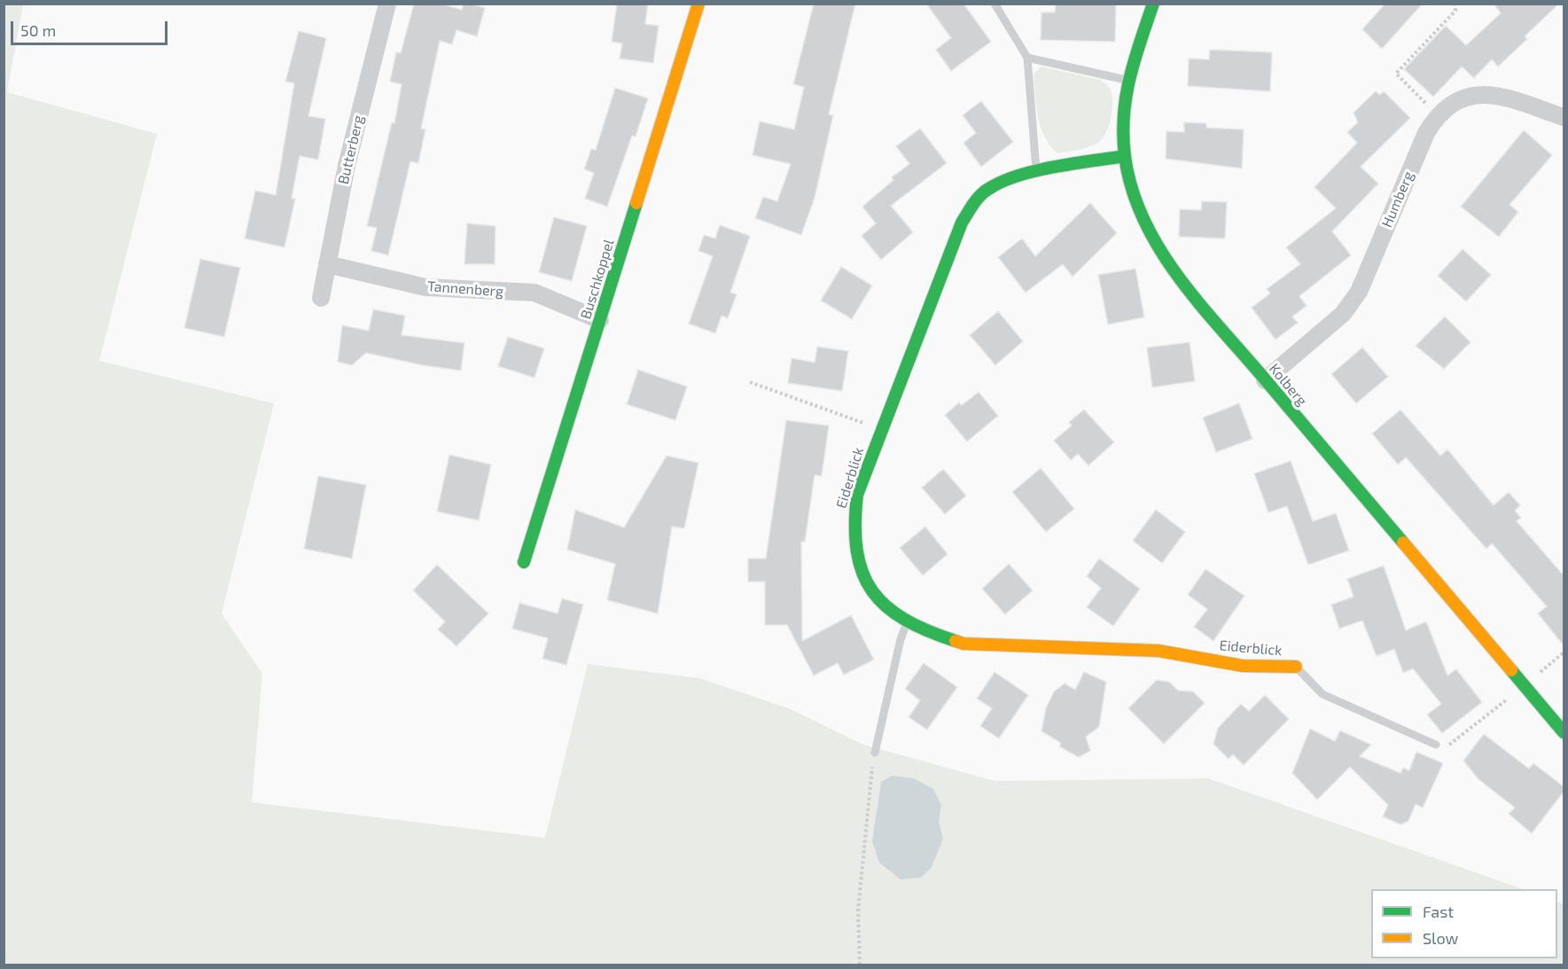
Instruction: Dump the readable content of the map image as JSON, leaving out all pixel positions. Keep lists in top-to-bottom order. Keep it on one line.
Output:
{"streets":{"street":["Butterberg","Humberg","Buschkoppel","Tannenberg","Kolberg","Eiderblick"]},"crossings":[["Butterberg","Tannenberg"],["Humberg","Kolberg"],["Buschkoppel","Tannenberg"],["Kolberg","Eiderblick"]],"legend":["Fast","Slow"],"scale_bar":"50 m"}
